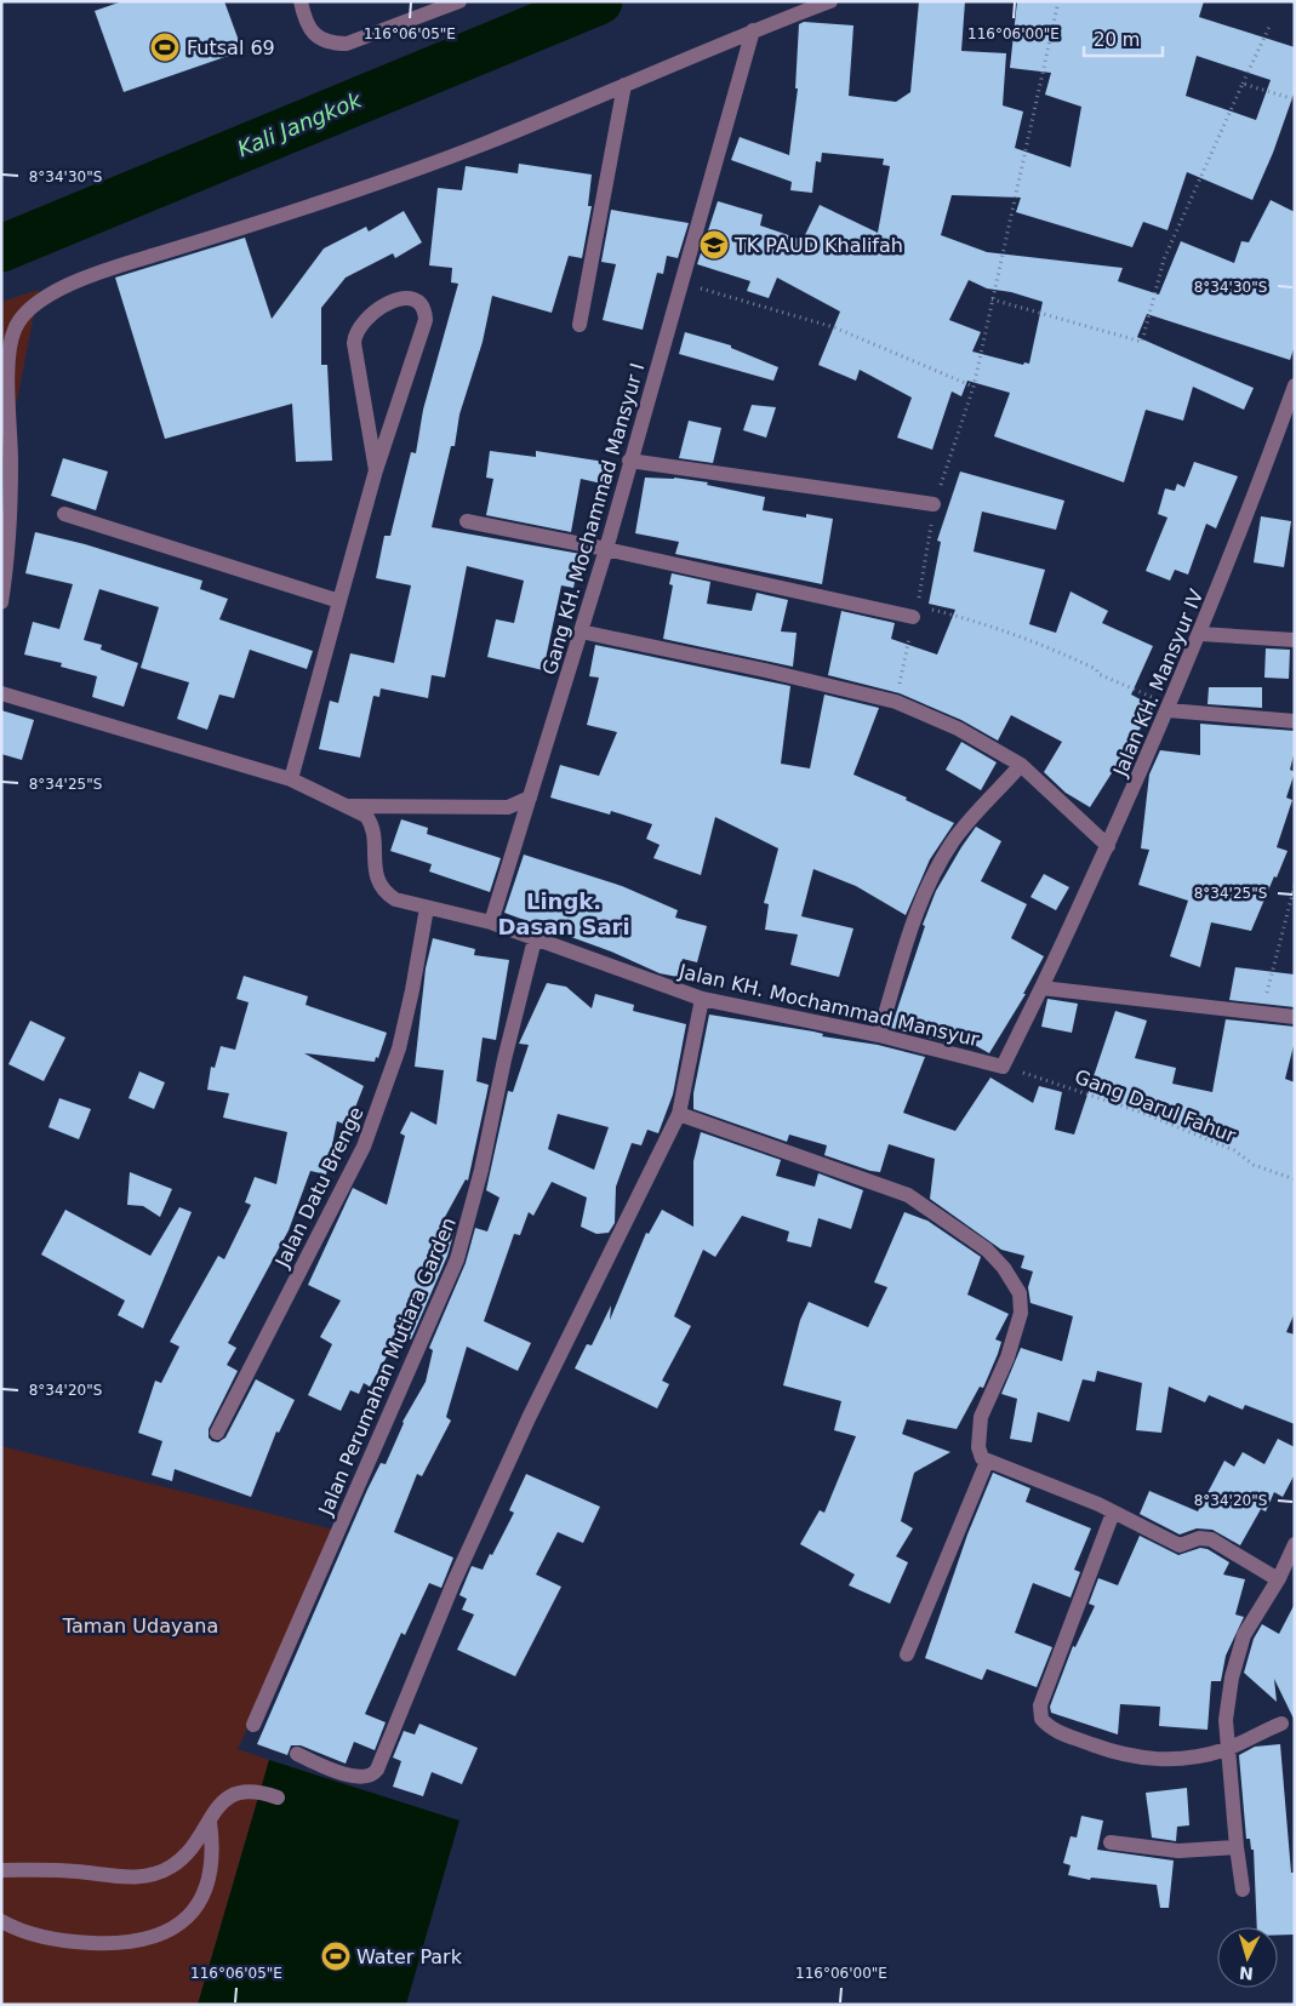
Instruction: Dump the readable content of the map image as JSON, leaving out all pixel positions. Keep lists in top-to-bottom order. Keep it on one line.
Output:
{"streets":{"street":["Gang KH. Mochammad Mansyur I","Jalan KH. Mansyur IV","Jalan KH. Mochammad Mansyur","Jalan Datu Brenge","Jalan Perumahan Mutiara Garden"],"path":["Gang Darul Fahur"]},"crossings":[["Gang KH. Mochammad Mansyur I","Jalan KH. Mochammad Mansyur"],["Jalan KH. Mochammad Mansyur","Gang Darul Fahur"],["Jalan KH. Mochammad Mansyur","Jalan Datu Brenge"],["Jalan KH. Mochammad Mansyur","Jalan Perumahan Mutiara Garden"]],"districts":["Lingk. Dasan Sari"],"water":["Kali Jangkok"],"parks":["Taman Udayana"],"places":{"sports":["Futsal 69","Water Park"],"school or university":["TK PAUD Khalifah"]},"scale_bar":"20 m","north":"bottom","coordinates":["116°06'05\"E","116°06'00\"E","8°34'30\"S","8°34'25\"S","8°34'20\"S"]}
